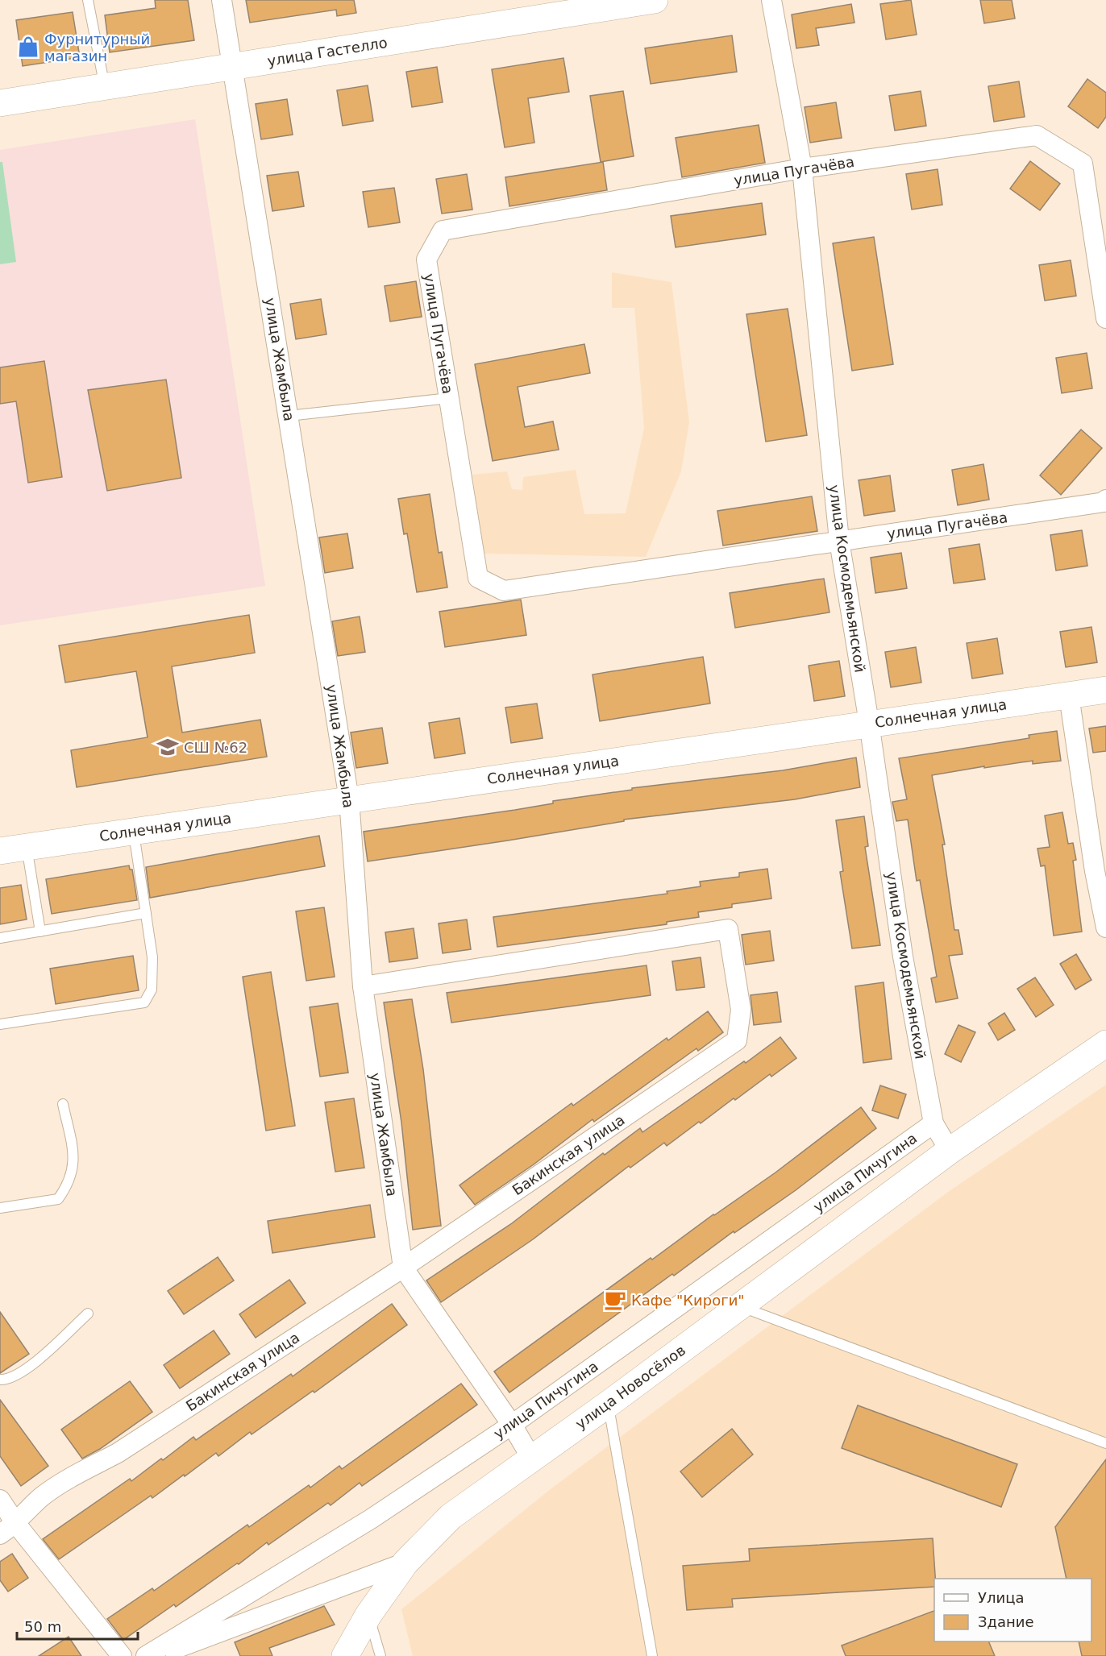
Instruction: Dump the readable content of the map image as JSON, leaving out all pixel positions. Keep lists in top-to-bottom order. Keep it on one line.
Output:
{"streets":{"street":["улица Гастелло","улица Пугачёва","улица Жамбыла","улица Космодемьянской","Солнечная улица","Бакинская улица","улица Пичугина","улица Новосёлов"]},"crossings":[["улица Гастелло","улица Жамбыла"],["улица Пугачёва","улица Космодемьянской"],["улица Жамбыла","Солнечная улица"],["улица Жамбыла","Бакинская улица"],["улица Жамбыла","улица Пичугина"],["улица Жамбыла","улица Новосёлов"],["улица Космодемьянской","Солнечная улица"],["улица Космодемьянской","улица Пичугина"],["улица Космодемьянской","улица Новосёлов"]],"places":{"shop":["Фурнитурный магазин"],"school or university":["СШ №62"],"cafe":["Кафе \"Кироги\""]},"legend":["Улица","Здание"],"scale_bar":"50 m"}
